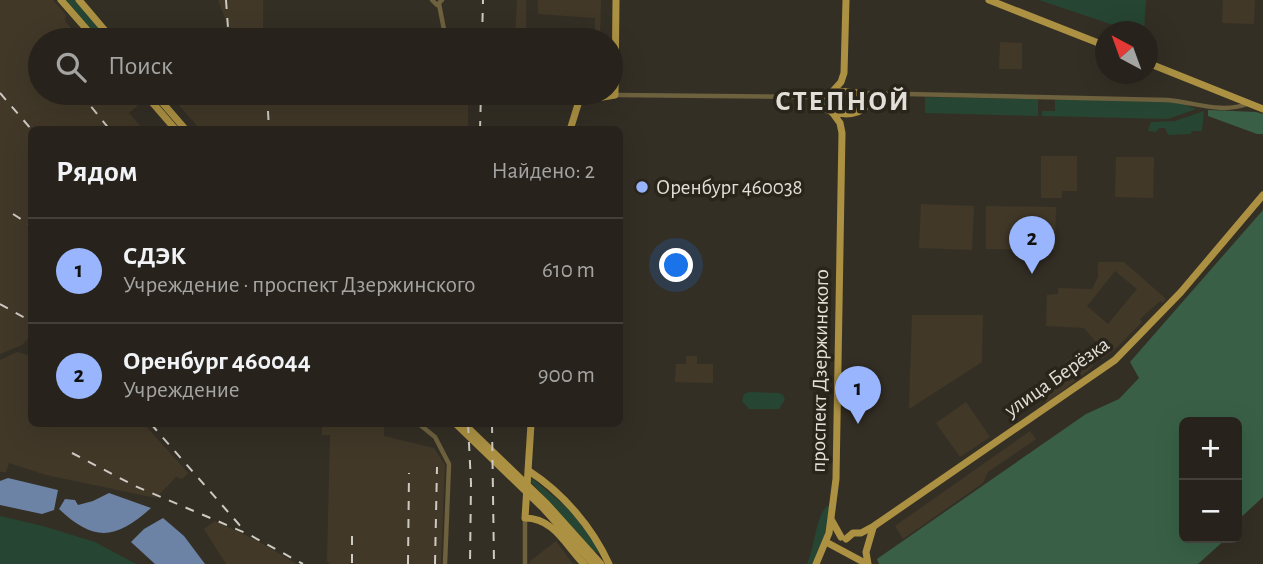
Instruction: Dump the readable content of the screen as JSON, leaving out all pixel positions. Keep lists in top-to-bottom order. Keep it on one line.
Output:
{"streets":{"main road":["проспект Дзержинского","улица Берёзка"]},"districts":["СТЕПНОЙ"],"places":["Оренбург 460038"],"north":"top left","page":{"search":"Поиск","heading":["Рядом","Найдено: 2"],"pins":["2","1"],"list":[{"mark":"1","name":"СДЭК","note":"Учреждение · проспект Дзержинского","value":"610 m"},{"mark":"2","name":"Оренбург 460044","note":"Учреждение","value":"900 m"}],"map_buttons":["+","−"]}}
